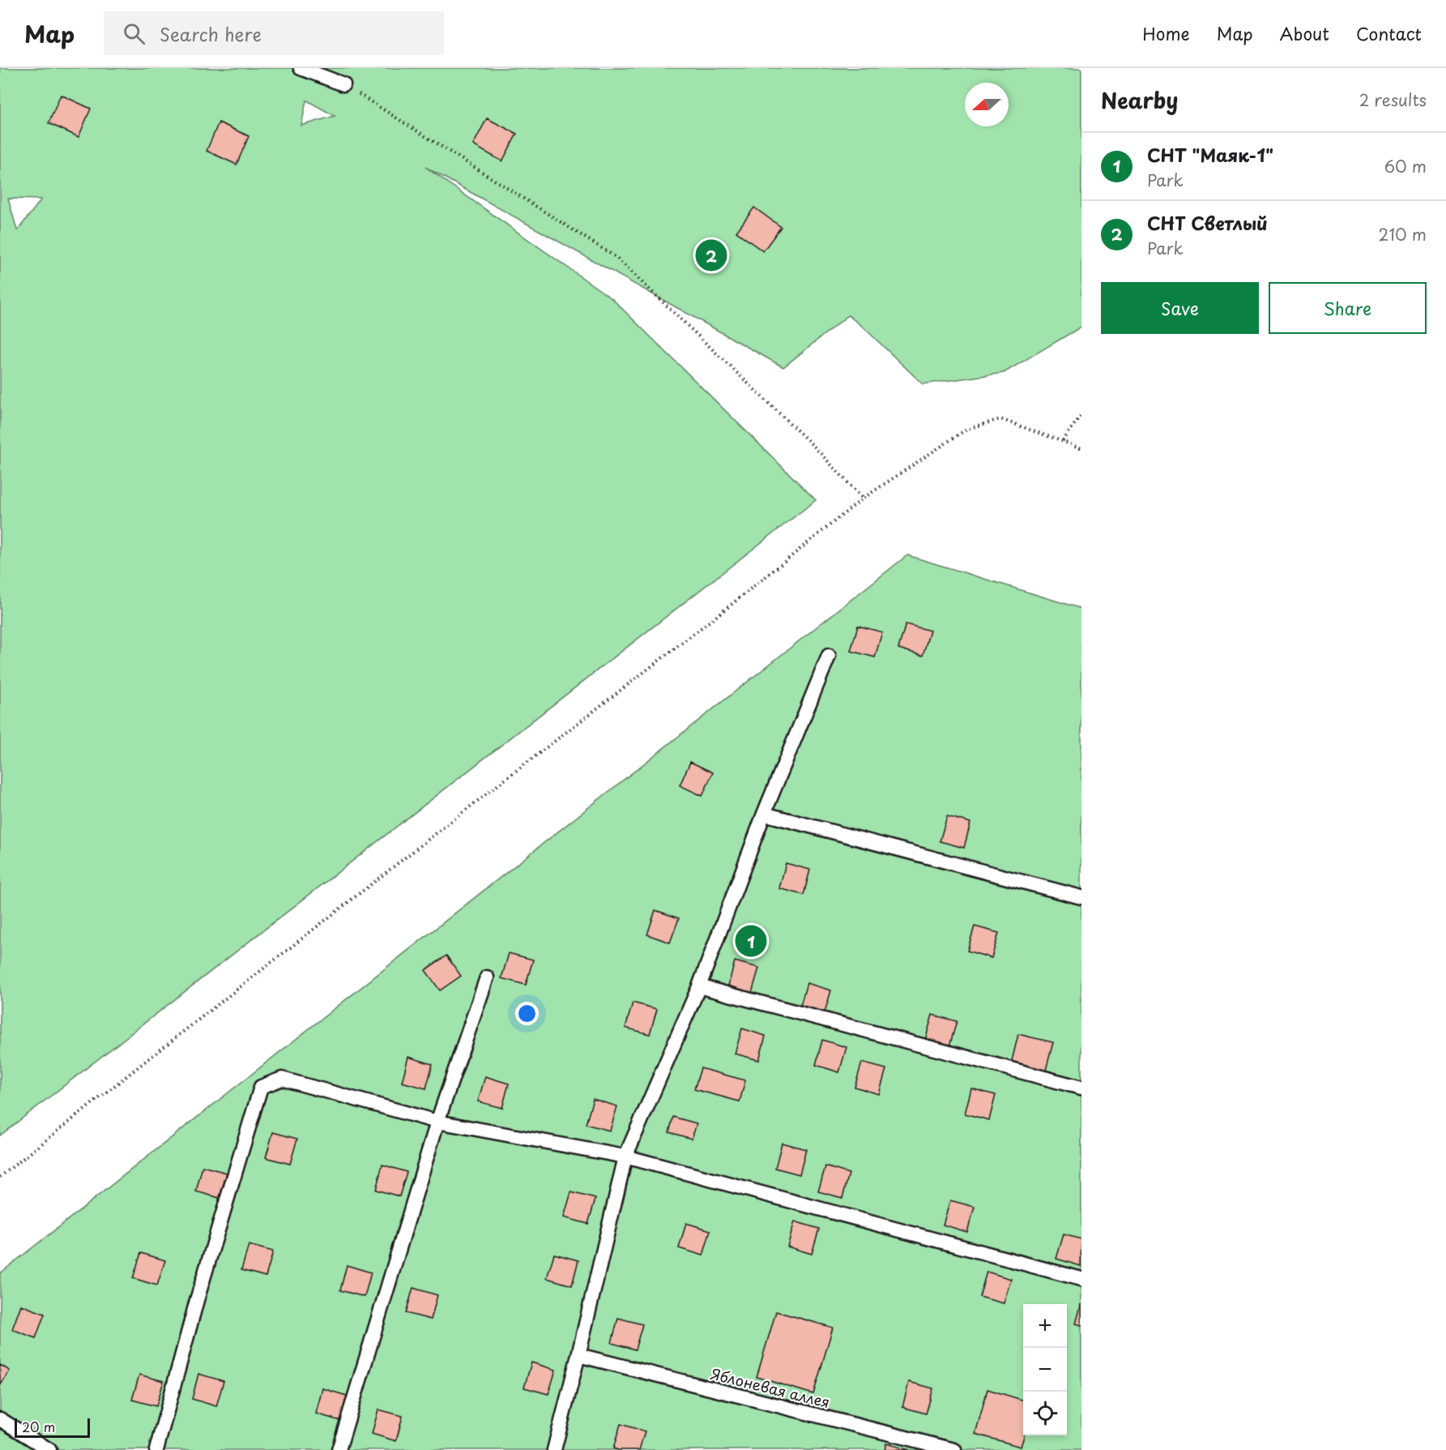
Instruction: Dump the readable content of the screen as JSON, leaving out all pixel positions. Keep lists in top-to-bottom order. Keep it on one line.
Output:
{"streets":{"lane":["Яблоневая аллея"]},"scale_bar":"20 m","north":"left","page":{"header":"Map","search":"Search here","nav":["Home","Map","About","Contact"],"heading":["Nearby","2 results"],"list":[{"mark":"1","name":"СНТ \"Маяк-1\"","note":"Park","value":"60 m"},{"mark":"2","name":"СНТ Светлый","note":"Park","value":"210 m"}],"pins":["2","1"],"buttons":["Save","Share"],"map_buttons":["+","−"],"scale":"20 m"}}
